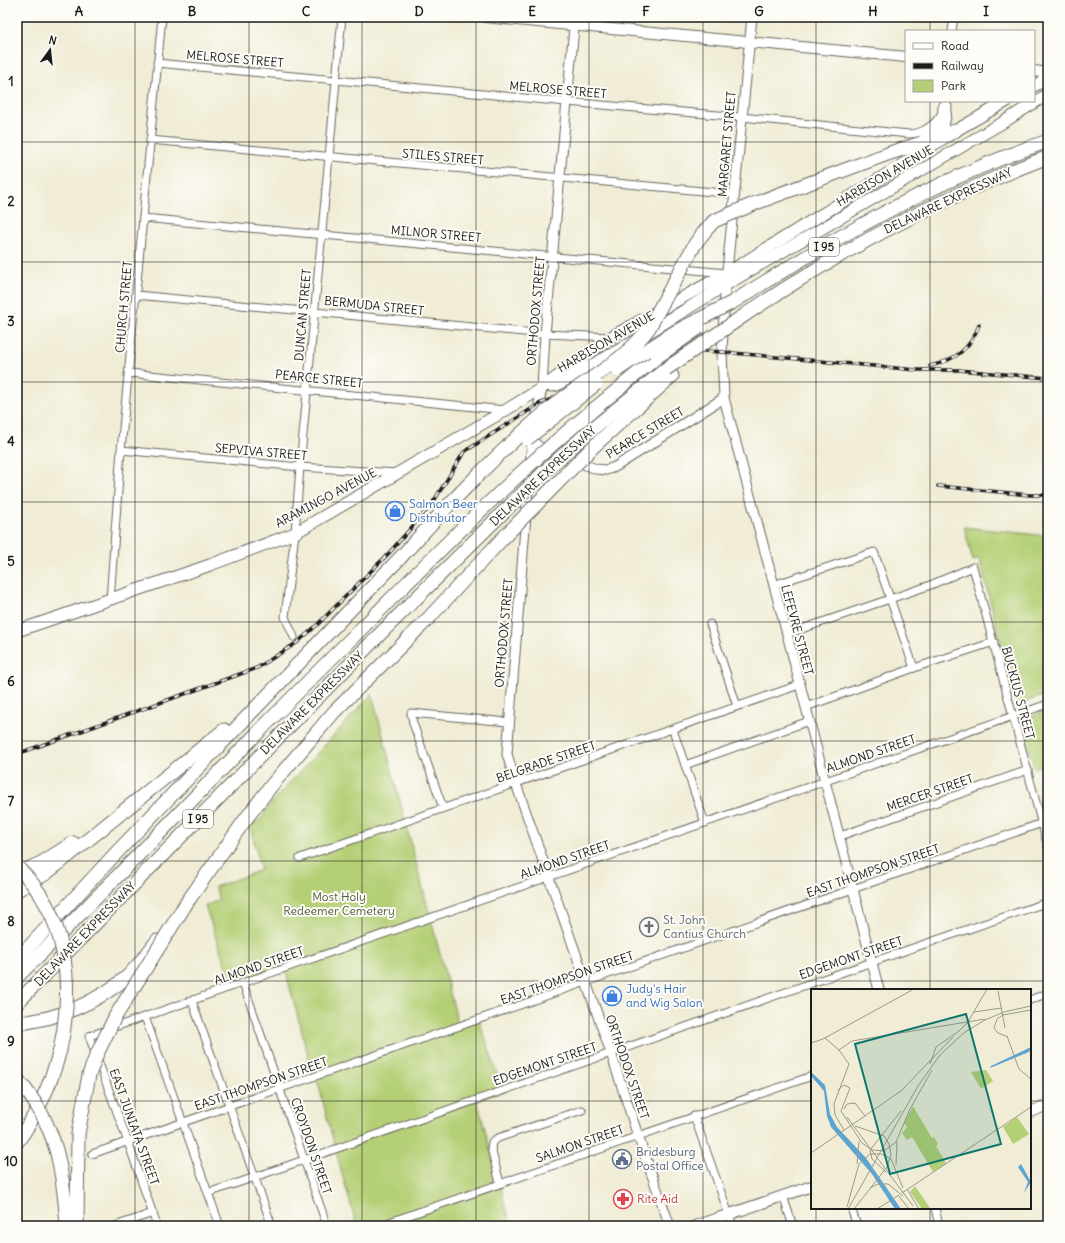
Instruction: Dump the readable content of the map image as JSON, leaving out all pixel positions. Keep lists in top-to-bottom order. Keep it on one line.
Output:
{"streets":{"highway":["DELAWARE EXPRESSWAY","I 95"],"main road":["HARBISON AVENUE","ARAMINGO AVENUE"],"street":["MELROSE STREET","MARGARET STREET","STILES STREET","MILNOR STREET","BERMUDA STREET","CHURCH STREET","ORTHODOX STREET","DUNCAN STREET","PEARCE STREET","SEPVIVA STREET","LEFEVRE STREET","BUCKIUS STREET","ALMOND STREET","BELGRADE STREET","MERCER STREET","EAST THOMPSON STREET","EDGEMONT STREET","EAST JUNIATA STREET","SALMON STREET","CROYDON STREET"]},"crossings":[["MELROSE STREET","MARGARET STREET"],["MELROSE STREET","CHURCH STREET"],["MELROSE STREET","ORTHODOX STREET"],["MELROSE STREET","DUNCAN STREET"],["MARGARET STREET","STILES STREET"],["MARGARET STREET","HARBISON AVENUE"],["MARGARET STREET","MILNOR STREET"],["MARGARET STREET","LEFEVRE STREET"],["STILES STREET","CHURCH STREET"],["STILES STREET","ORTHODOX STREET"],["STILES STREET","DUNCAN STREET"],["HARBISON AVENUE","MILNOR STREET"],["HARBISON AVENUE","BERMUDA STREET"],["HARBISON AVENUE","ORTHODOX STREET"],["HARBISON AVENUE","ARAMINGO AVENUE"],["HARBISON AVENUE","LEFEVRE STREET"],["MILNOR STREET","CHURCH STREET"],["MILNOR STREET","ORTHODOX STREET"],["MILNOR STREET","DUNCAN STREET"],["MILNOR STREET","LEFEVRE STREET"],["BERMUDA STREET","CHURCH STREET"],["BERMUDA STREET","ORTHODOX STREET"],["BERMUDA STREET","DUNCAN STREET"],["CHURCH STREET","PEARCE STREET"],["CHURCH STREET","SEPVIVA STREET"],["CHURCH STREET","ARAMINGO AVENUE"],["ORTHODOX STREET","PEARCE STREET"],["ORTHODOX STREET","ARAMINGO AVENUE"],["ORTHODOX STREET","ALMOND STREET"],["ORTHODOX STREET","BELGRADE STREET"],["ORTHODOX STREET","EAST THOMPSON STREET"],["ORTHODOX STREET","EDGEMONT STREET"],["ORTHODOX STREET","SALMON STREET"],["DUNCAN STREET","PEARCE STREET"],["DUNCAN STREET","SEPVIVA STREET"],["DUNCAN STREET","ARAMINGO AVENUE"],["PEARCE STREET","ARAMINGO AVENUE"],["PEARCE STREET","LEFEVRE STREET"],["SEPVIVA STREET","ARAMINGO AVENUE"],["LEFEVRE STREET","ALMOND STREET"],["LEFEVRE STREET","BELGRADE STREET"],["LEFEVRE STREET","MERCER STREET"],["LEFEVRE STREET","EAST THOMPSON STREET"],["LEFEVRE STREET","EDGEMONT STREET"],["BUCKIUS STREET","ALMOND STREET"],["BUCKIUS STREET","MERCER STREET"],["BUCKIUS STREET","EAST THOMPSON STREET"],["ALMOND STREET","EAST JUNIATA STREET"],["ALMOND STREET","CROYDON STREET"],["EAST THOMPSON STREET","EAST JUNIATA STREET"],["EAST THOMPSON STREET","CROYDON STREET"],["EDGEMONT STREET","CROYDON STREET"]],"parks":["Most Holy Redeemer Cemetery"],"places":{"shop":["Salmon Beer Distributor","Judy's Hair and Wig Salon"],"church":["St. John Cantius Church"],"public building":["Bridesburg Postal Office"],"pharmacy":["Rite Aid"]},"legend":["Road","Railway","Park"],"north":"top","grid":{"columns":["A","B","C","D","E","F","G","H","I"],"rows":["1","2","3","4","5","6","7","8","9","10"]}}
